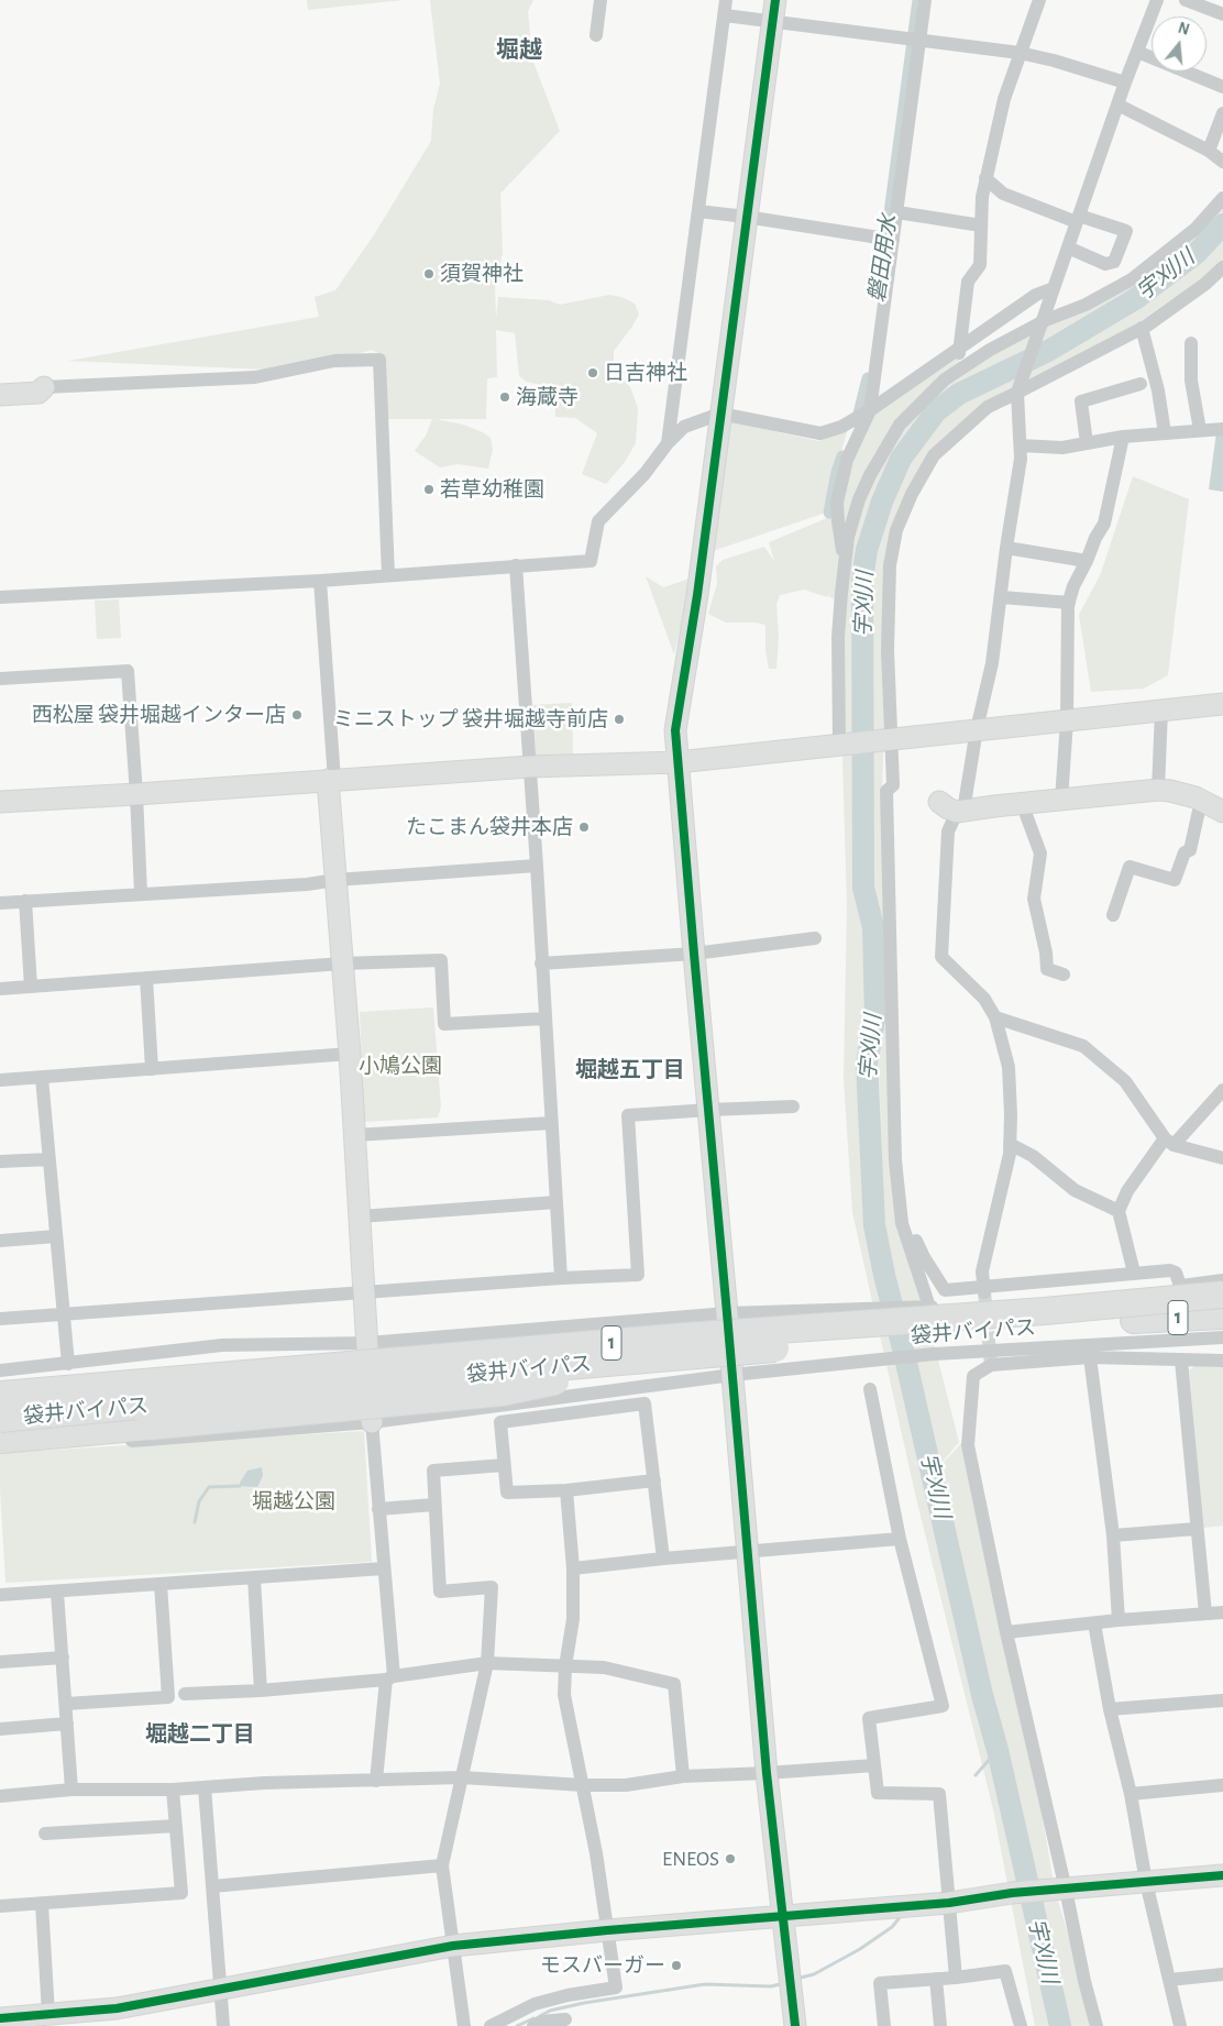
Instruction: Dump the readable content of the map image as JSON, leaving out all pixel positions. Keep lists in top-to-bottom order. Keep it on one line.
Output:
{"streets":{"highway":["1","袋井バイパス"]},"districts":["堀越","堀越五丁目","堀越二丁目"],"water":["磐田用水","宇刈川"],"parks":["小鳩公園","堀越公園"],"places":["須賀神社","日吉神社","海蔵寺","若草幼稚園","西松屋 袋井堀越インター店","ミニストップ 袋井堀越寺前店","たこまん袋井本店","ENEOS","モスバーガー"],"north":"top"}
